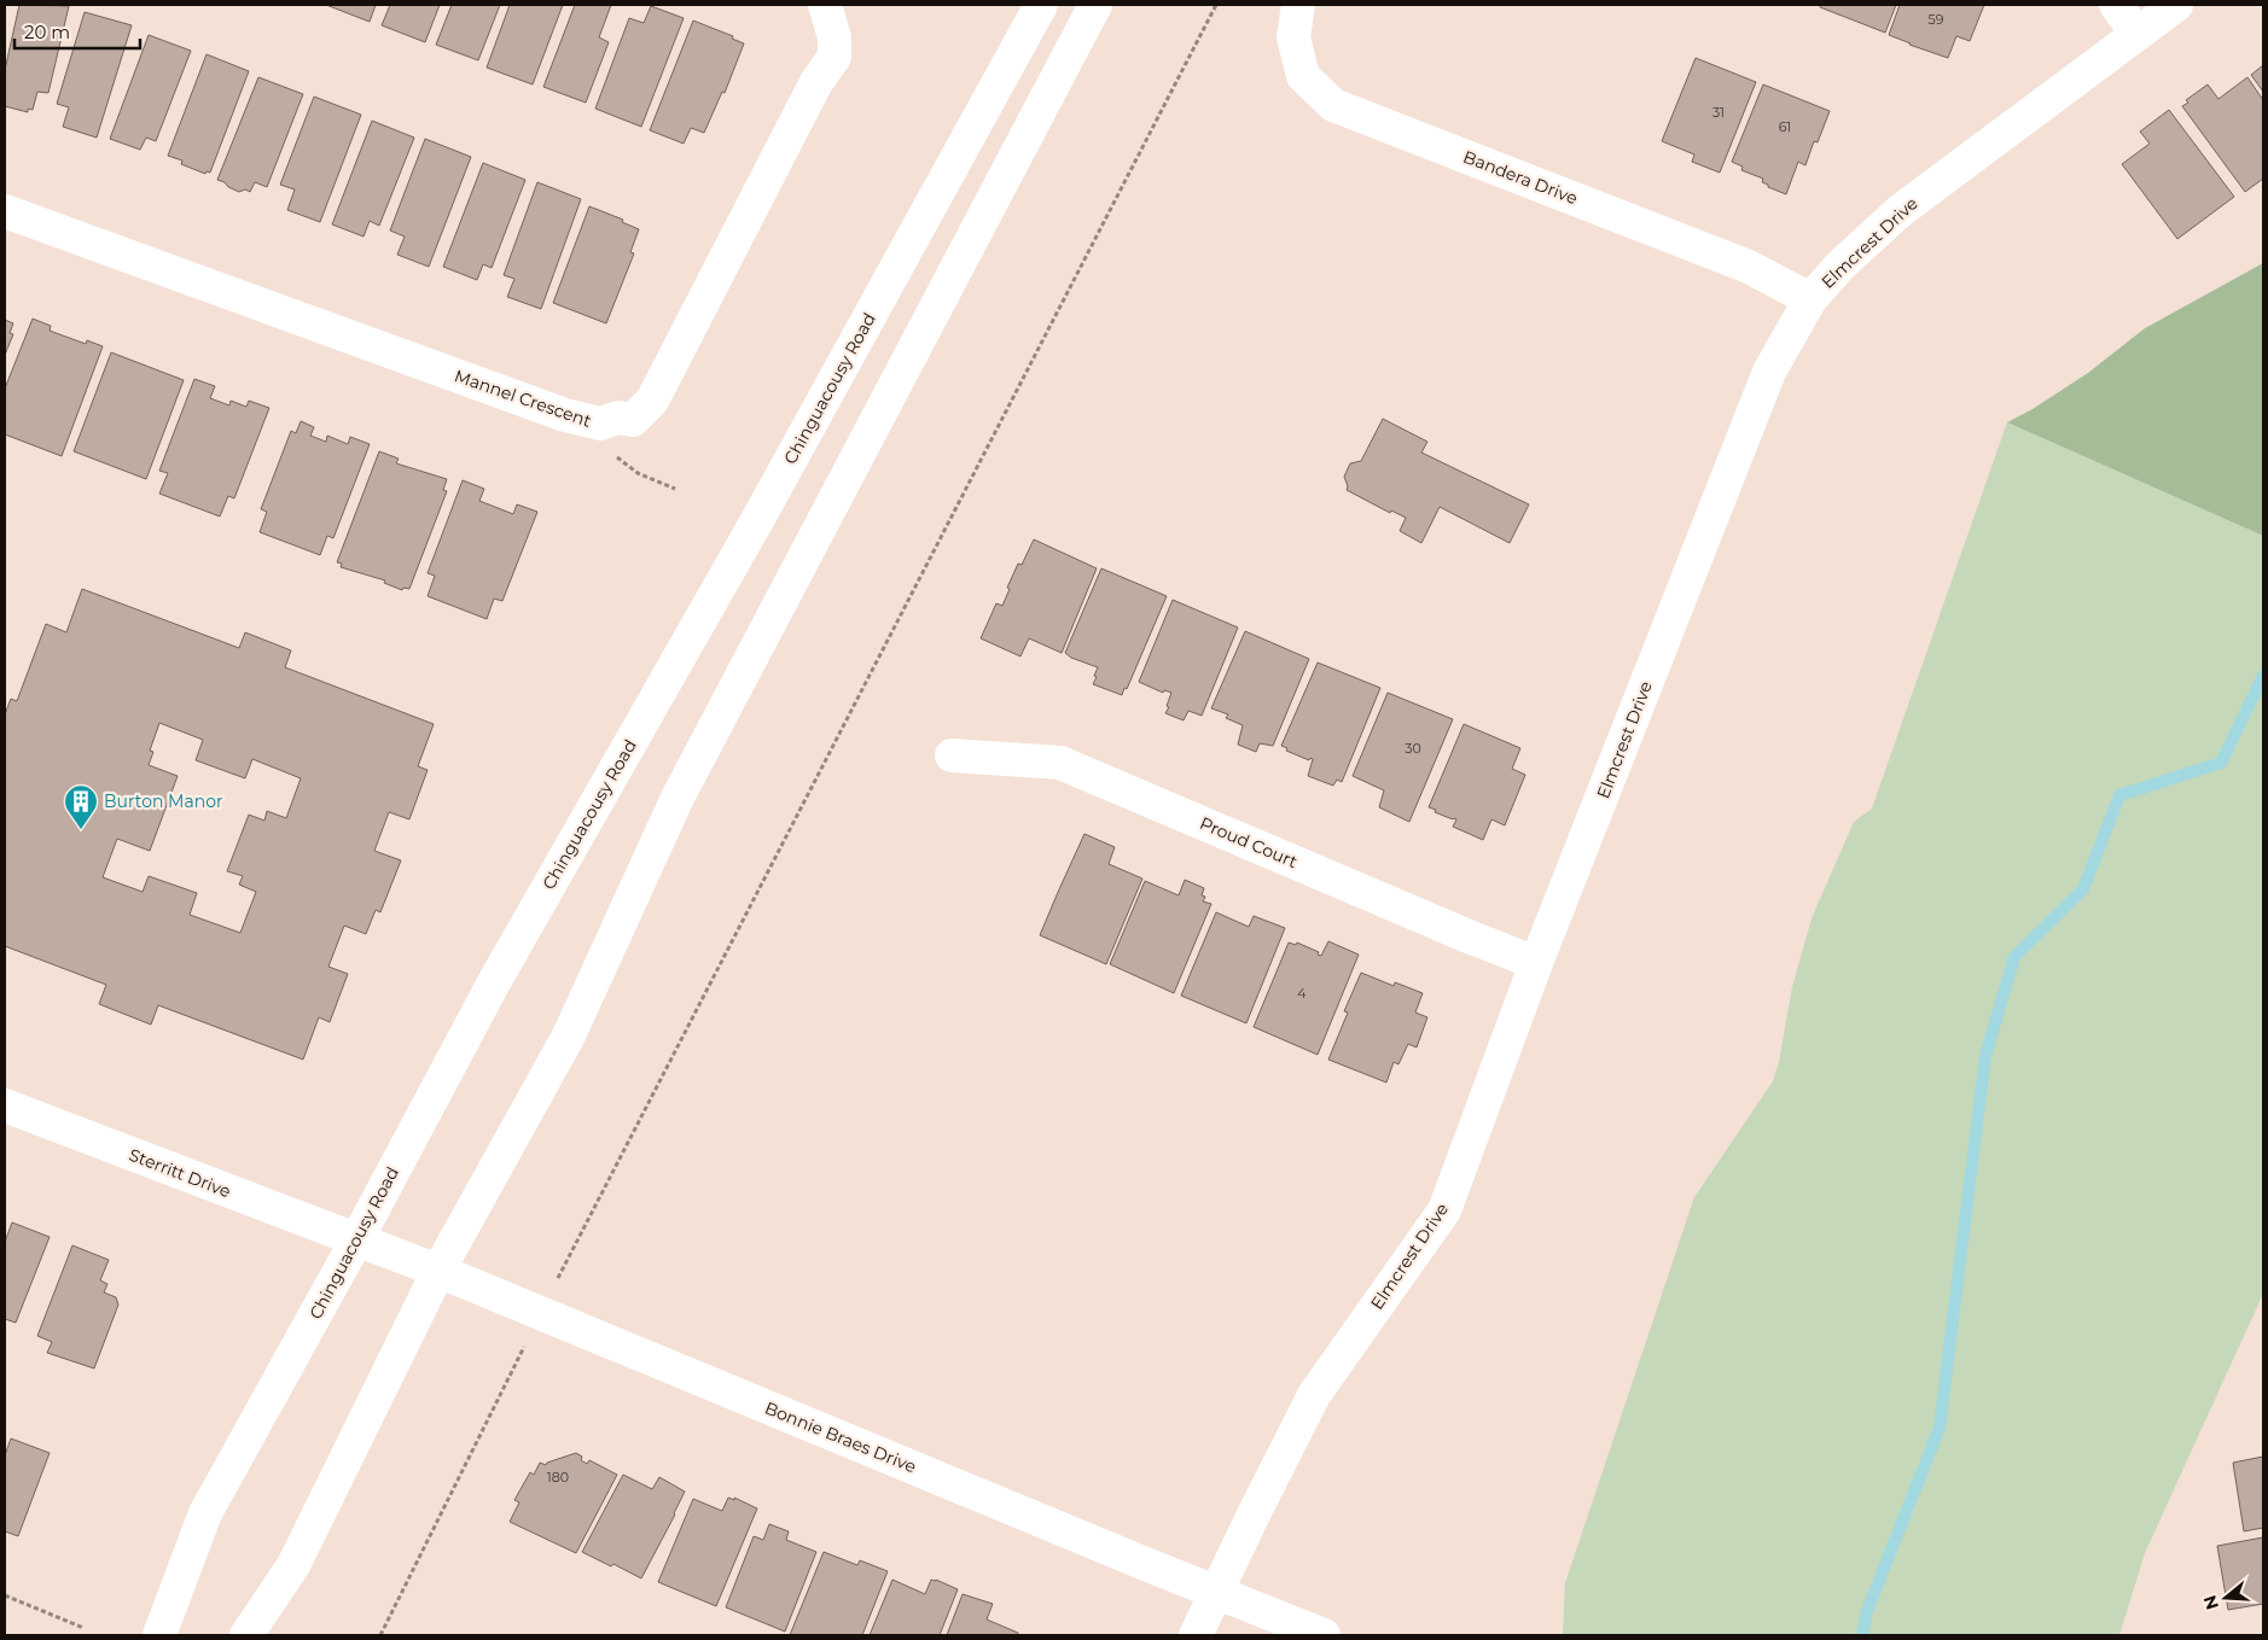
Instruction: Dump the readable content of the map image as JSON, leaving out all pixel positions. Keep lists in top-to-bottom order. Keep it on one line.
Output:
{"streets":{"street":["Bandera Drive","Elmcrest Drive","Chinguacousy Road","Mannel Crescent","Proud Court","Sterritt Drive","Bonnie Braes Drive"]},"crossings":[["Bandera Drive","Elmcrest Drive"],["Elmcrest Drive","Proud Court"],["Elmcrest Drive","Bonnie Braes Drive"],["Chinguacousy Road","Sterritt Drive"],["Chinguacousy Road","Bonnie Braes Drive"],["Sterritt Drive","Bonnie Braes Drive"]],"places":{"building":["Burton Manor"]},"house_numbers":["59","31","61","30","4","180"],"scale_bar":"20 m","north":"left"}
